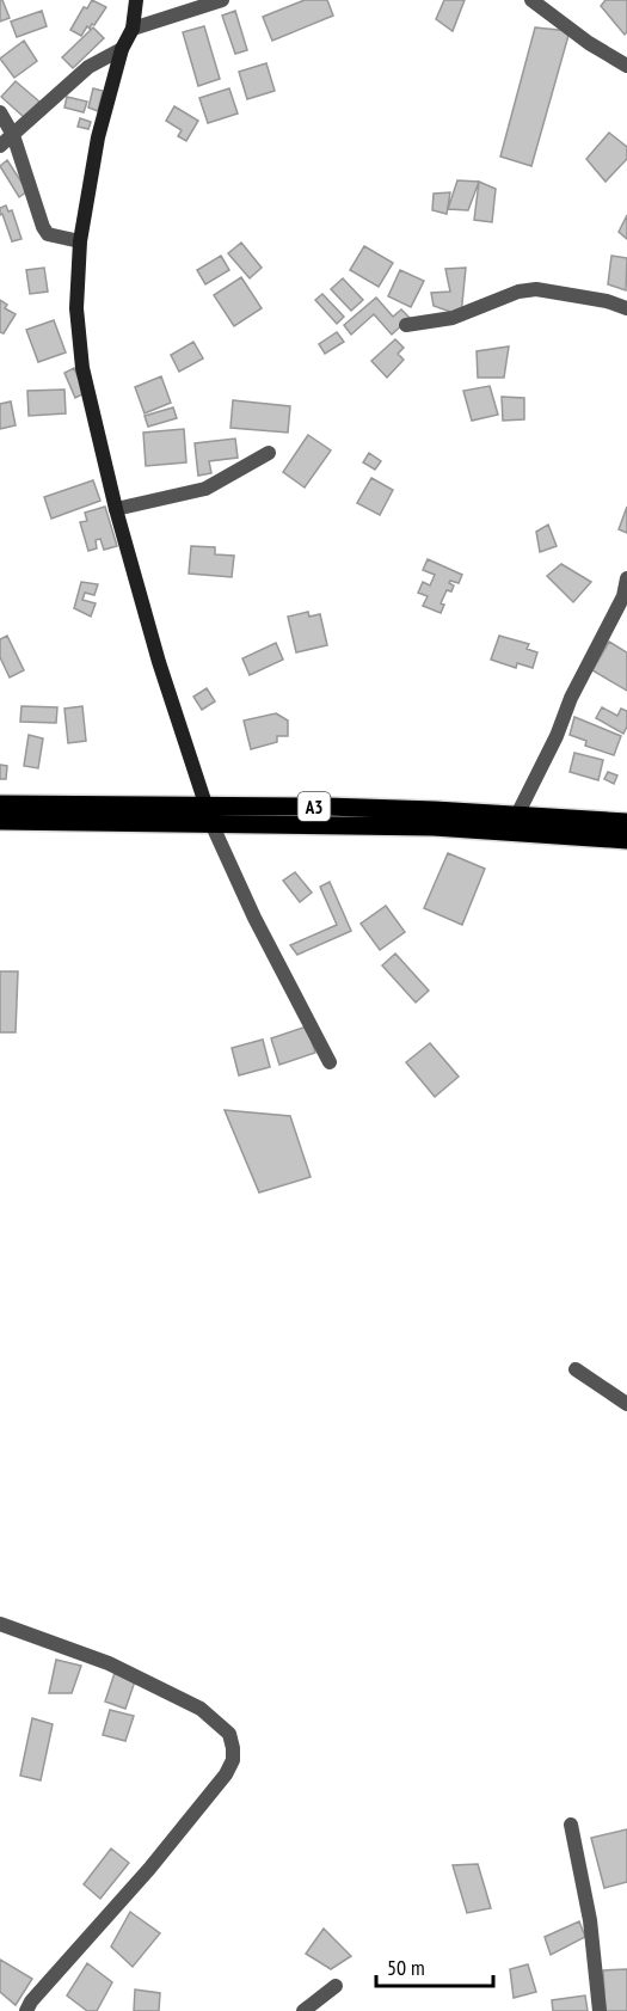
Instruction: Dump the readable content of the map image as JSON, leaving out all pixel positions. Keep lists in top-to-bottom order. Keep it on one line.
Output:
{"streets":{"main road":["A3"]},"scale_bar":"50 m"}
